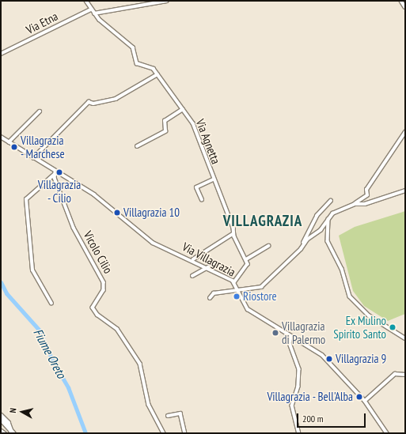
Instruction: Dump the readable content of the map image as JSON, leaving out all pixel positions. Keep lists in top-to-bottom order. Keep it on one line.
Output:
{"streets":{"street":["Via Etna","Via Agnetta","Vicolo Cilio","Via Villagrazia"]},"crossings":[["Via Etna","Via Agnetta"],["Vicolo Cilio","Via Villagrazia"]],"districts":["VILLAGRAZIA"],"water":["Fiume Oreto"],"places":["Villagrazia - Marchese","Villagrazia - Cilio","Villagrazia 10","Riostore","Ex Mulino Spirito Santo","Villagrazia di Palermo","Villagrazia 9","Villagrazia - Bell'Alba"],"scale_bar":"200 m","north":"left"}
